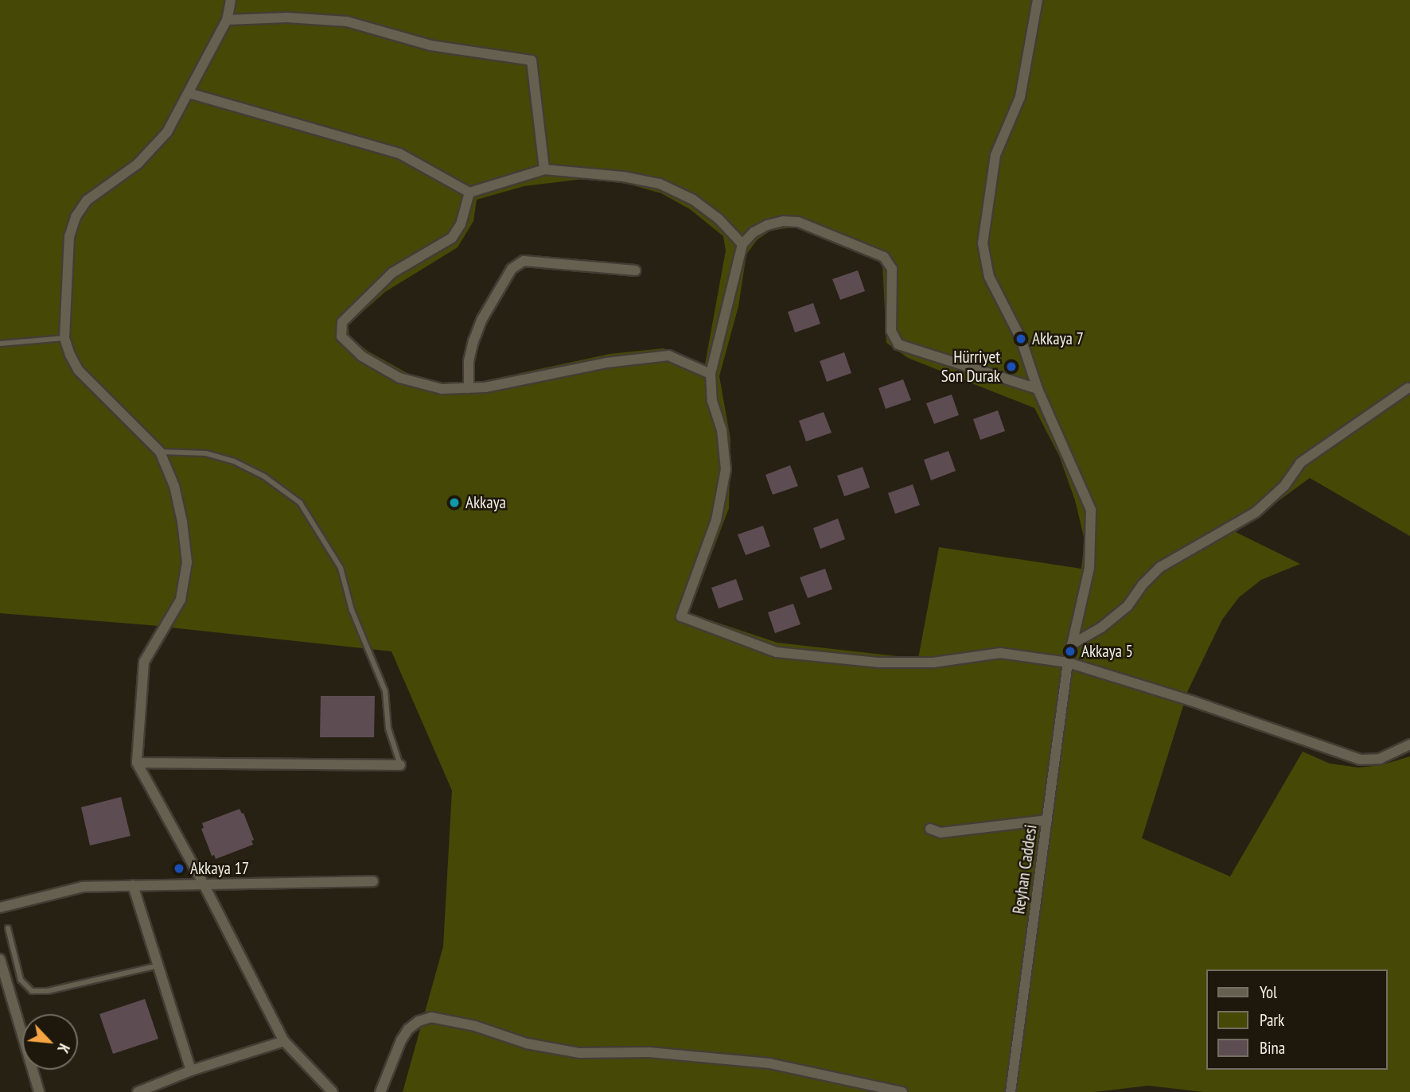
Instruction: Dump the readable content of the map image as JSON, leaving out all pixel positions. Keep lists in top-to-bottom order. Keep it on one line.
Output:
{"streets":{"street":["Reyhan Caddesi"]},"places":["Akkaya 7","Hürriyet Son Durak","Akkaya","Akkaya 5","Akkaya 17"],"legend":["Yol","Park","Bina"],"north":"bottom right"}
